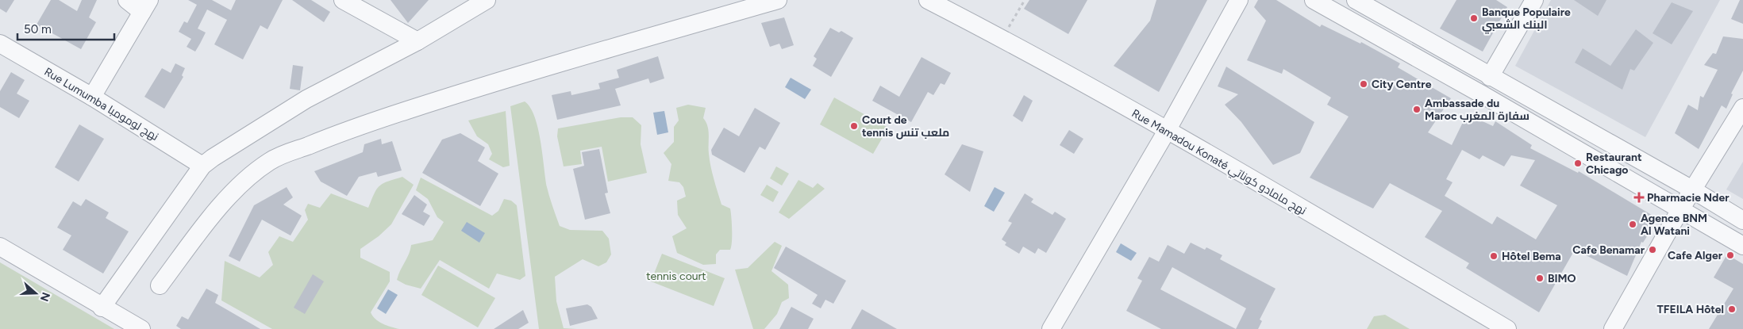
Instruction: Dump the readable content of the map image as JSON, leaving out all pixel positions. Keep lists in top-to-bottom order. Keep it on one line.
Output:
{"streets":{"street":["Rue Lumumba نهج لومومبا","Rue Mamadou Konaté نهج مامادو كوناتي"]},"parks":["tennis court"],"places":{"other":["Banque Populaire البنك الشعبي","City Centre","Ambassade du Maroc سفارة المغرب","Court de tennis ملعب تنس","Restaurant Chicago","Agence BNM Al Watani","Cafe Benamar","Cafe Alger","Hôtel Bema","BIMO","TFEILA Hôtel"],"health":["Pharmacie Nder"]},"scale_bar":"50 m","north":"right"}
